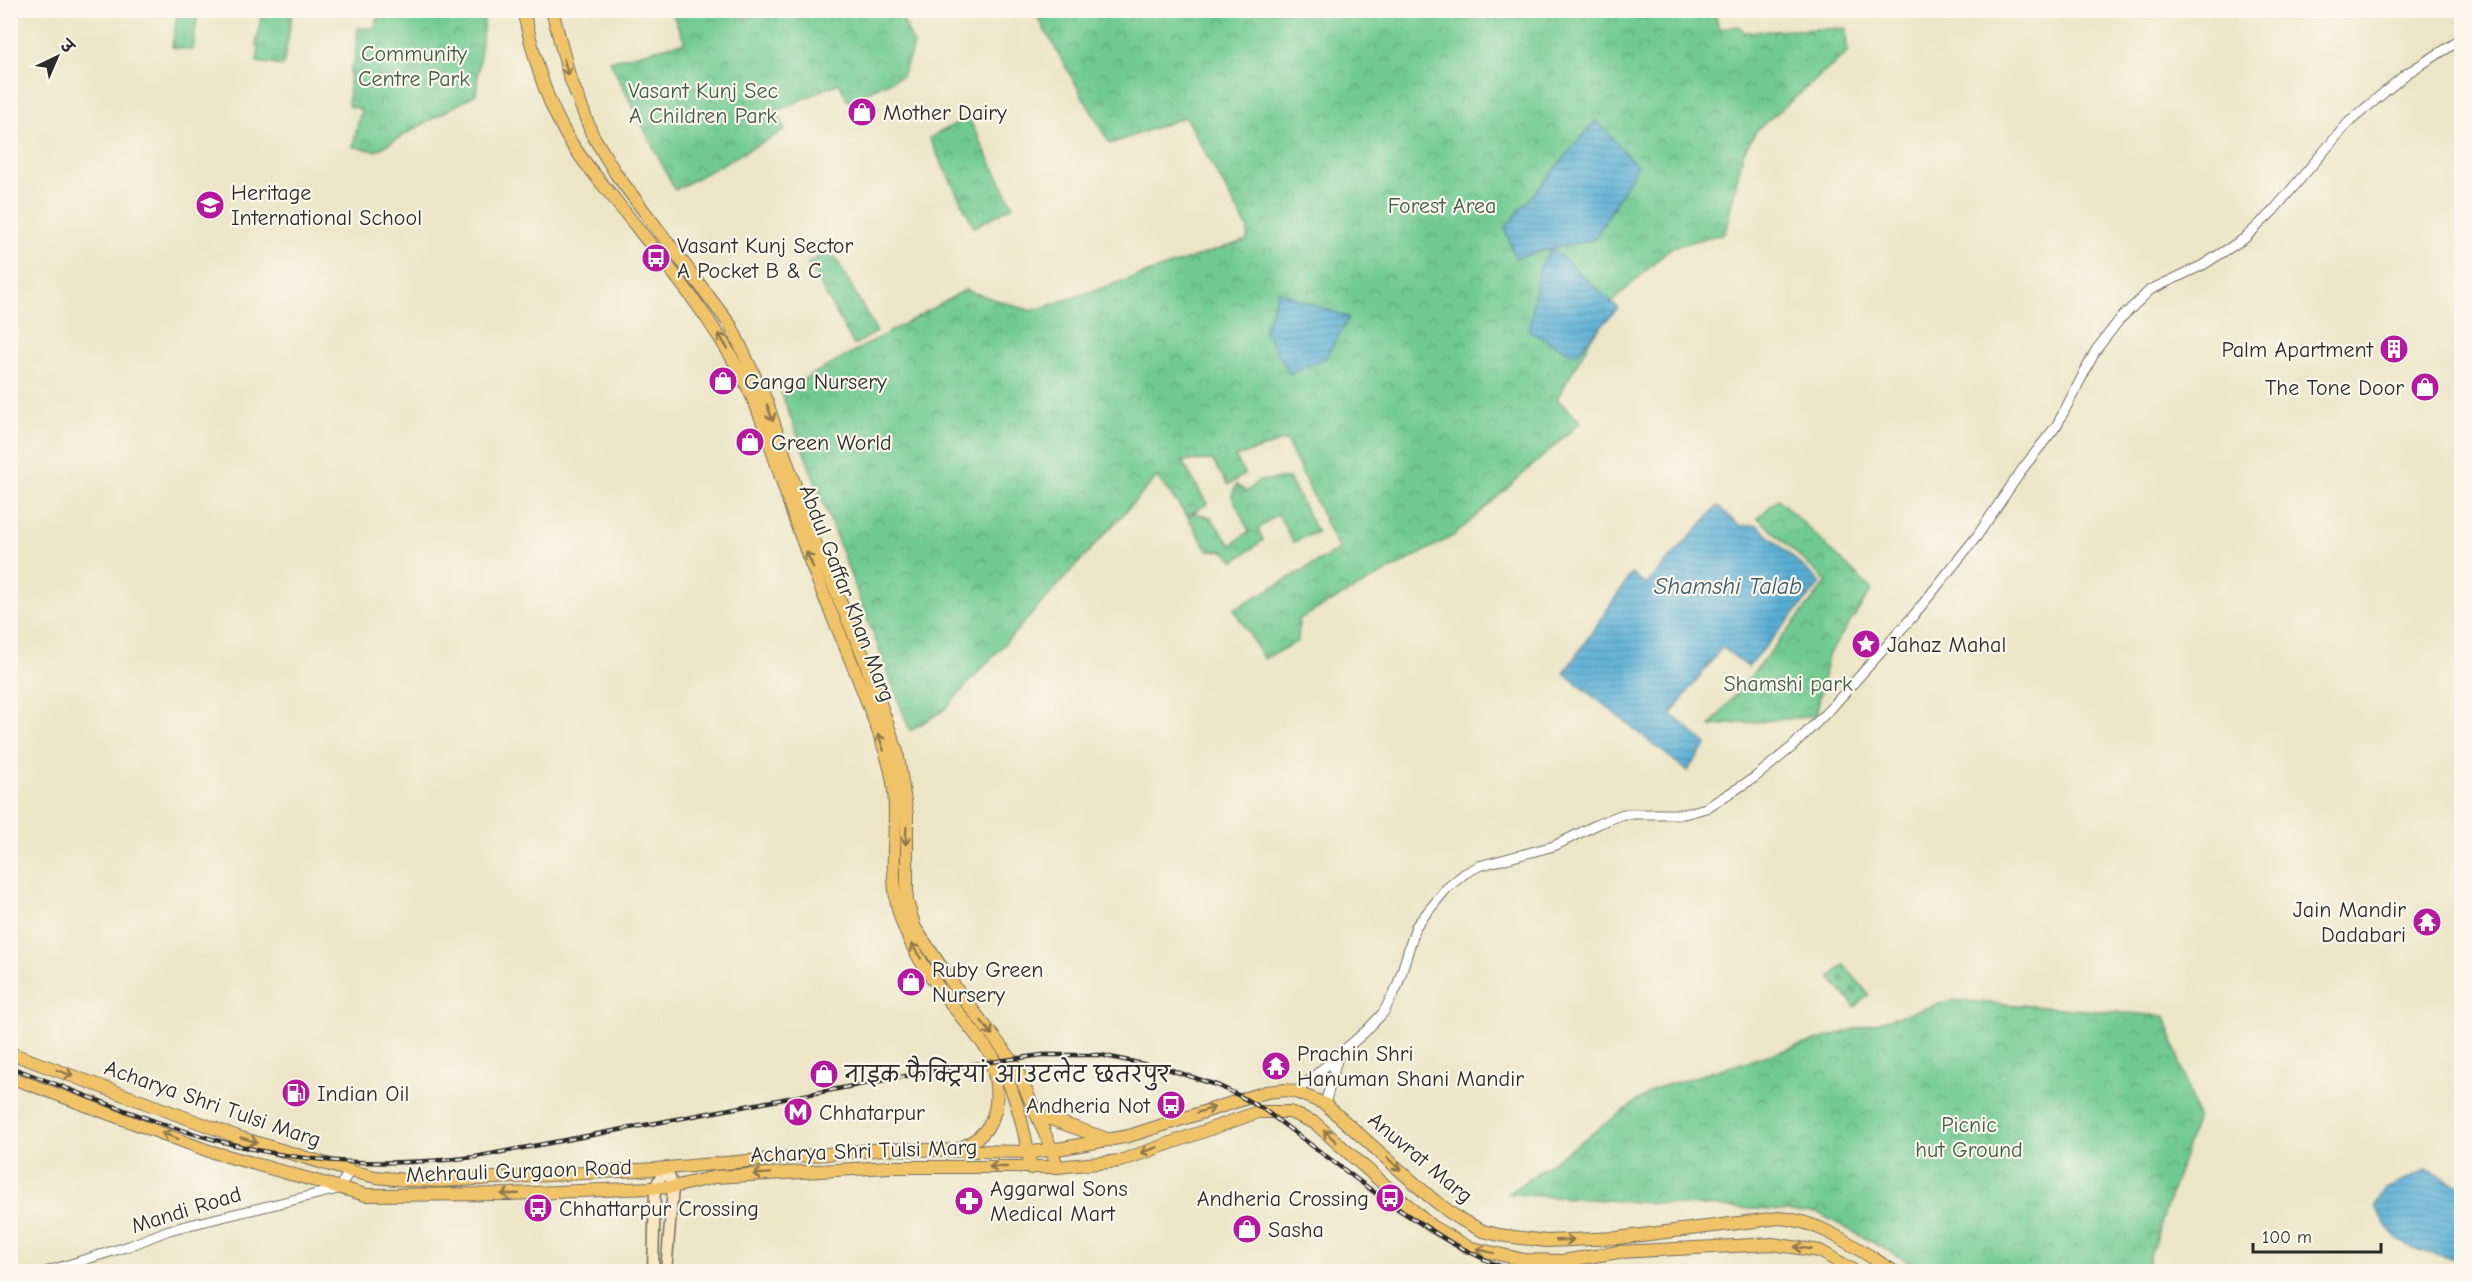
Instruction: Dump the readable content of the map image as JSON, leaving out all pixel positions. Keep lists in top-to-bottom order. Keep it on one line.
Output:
{"streets":{"main road":["Abdul Gaffar Khan Marg","Acharya Shri Tulsi Marg","Anuvrat Marg","Mehrauli Gurgaon Road"],"street":["Mandi Road"]},"crossings":[["Abdul Gaffar Khan Marg","Acharya Shri Tulsi Marg"],["Abdul Gaffar Khan Marg","Anuvrat Marg"],["Acharya Shri Tulsi Marg","Anuvrat Marg"],["Acharya Shri Tulsi Marg","Mehrauli Gurgaon Road"],["Acharya Shri Tulsi Marg","Mandi Road"]],"one_way":["Mehrauli Gurgaon Road"],"water":["Shamshi Talab"],"parks":["Community Centre Park","Vasant Kunj Sec A Children Park","Forest Area","Shamshi park","Picnic hut Ground"],"places":{"shop":["Mother Dairy","Ganga Nursery","The Tone Door","Green World","Ruby Green Nursery","नाइक फैक्ट्रियां आउटलेट छतरपुर","Sasha"],"school or university":["Heritage International School"],"bus stop":["Vasant Kunj Sector A Pocket B & C","Andheria Not","Andheria Crossing","Chhattarpur Crossing"],"building":["Palm Apartment"],"place":["Jahaz Mahal"],"temple":["Jain Mandir Dadabari","Prachin Shri Hanuman Shani Mandir"],"fuel station":["Indian Oil"],"metro station":["Chhatarpur"],"pharmacy":["Aggarwal Sons Medical Mart"]},"scale_bar":"100 m","north":"top right"}
